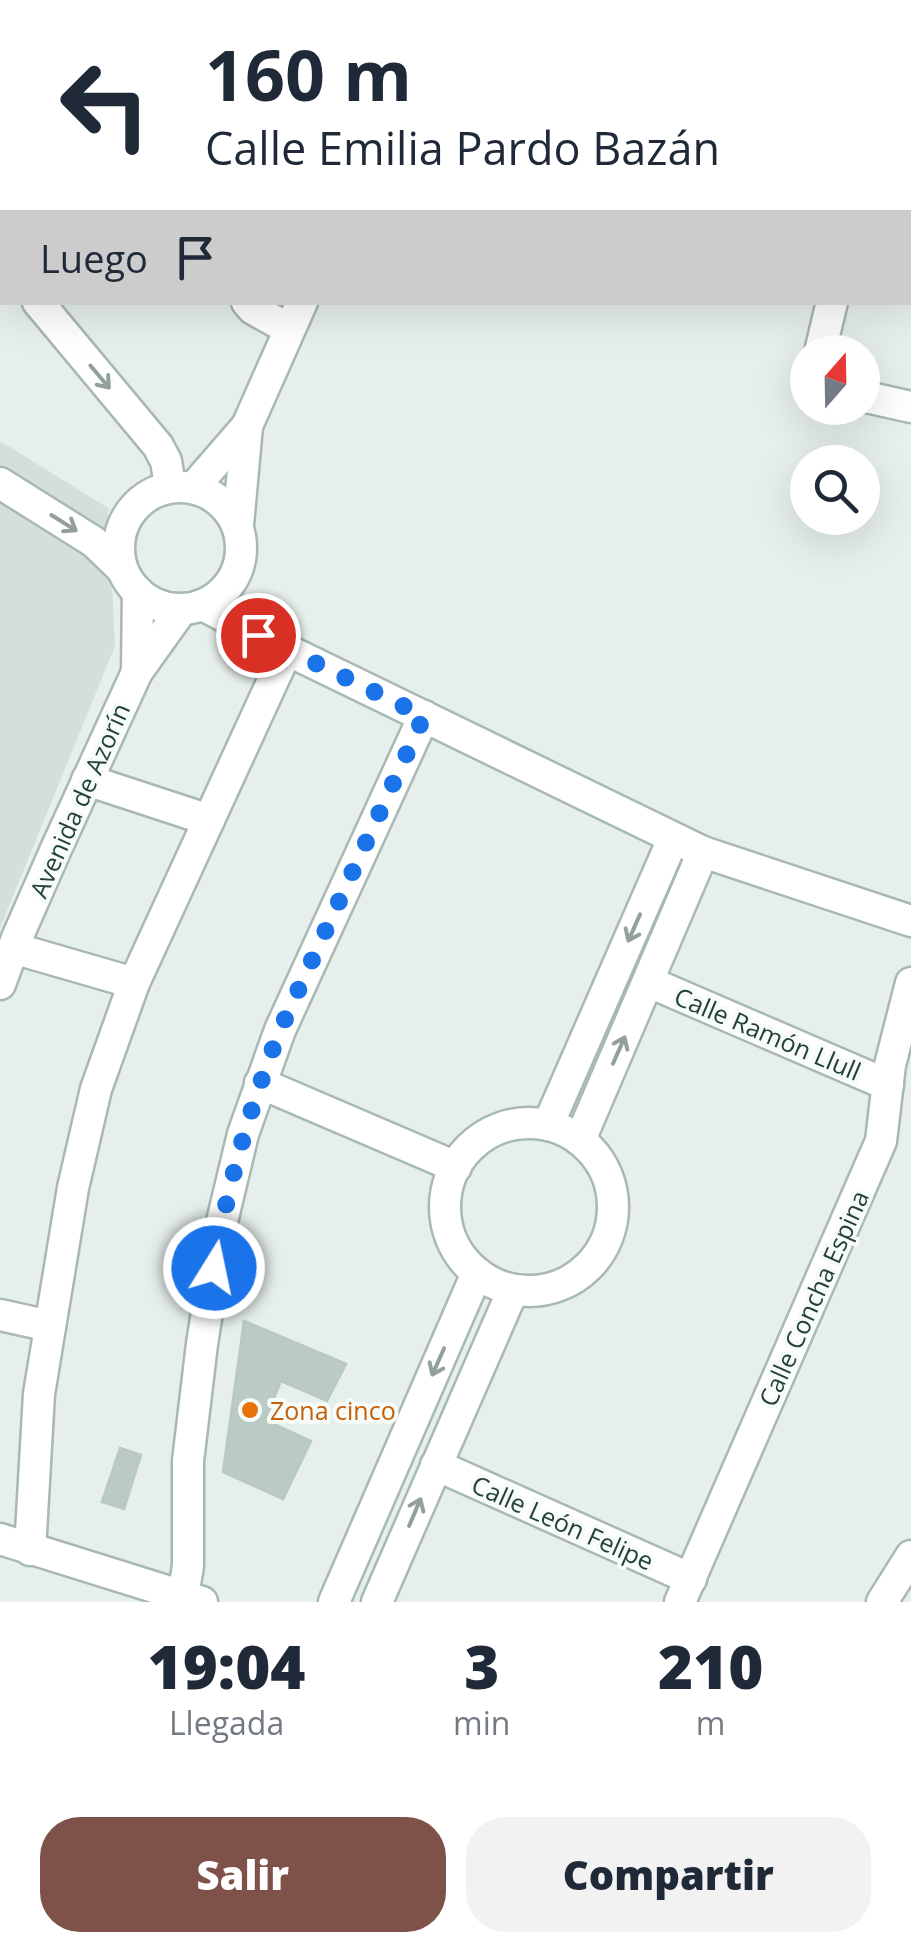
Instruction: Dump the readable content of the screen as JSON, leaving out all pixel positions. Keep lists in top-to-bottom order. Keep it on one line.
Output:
{"streets":{"street":["Avenida de Azorín","Calle Ramón Llull","Calle Concha Espina","Calle León Felipe"]},"crossings":[["Calle Ramón Llull","Calle Concha Espina"],["Calle Concha Espina","Calle León Felipe"]],"places":["Zona cinco"],"north":"top","page":{"turn":["160 m","Calle Emilia Pardo Bazán"],"then":"Luego","eta":["19:04","Llegada","3","min","210","m"],"buttons":["Salir","Compartir"]}}
